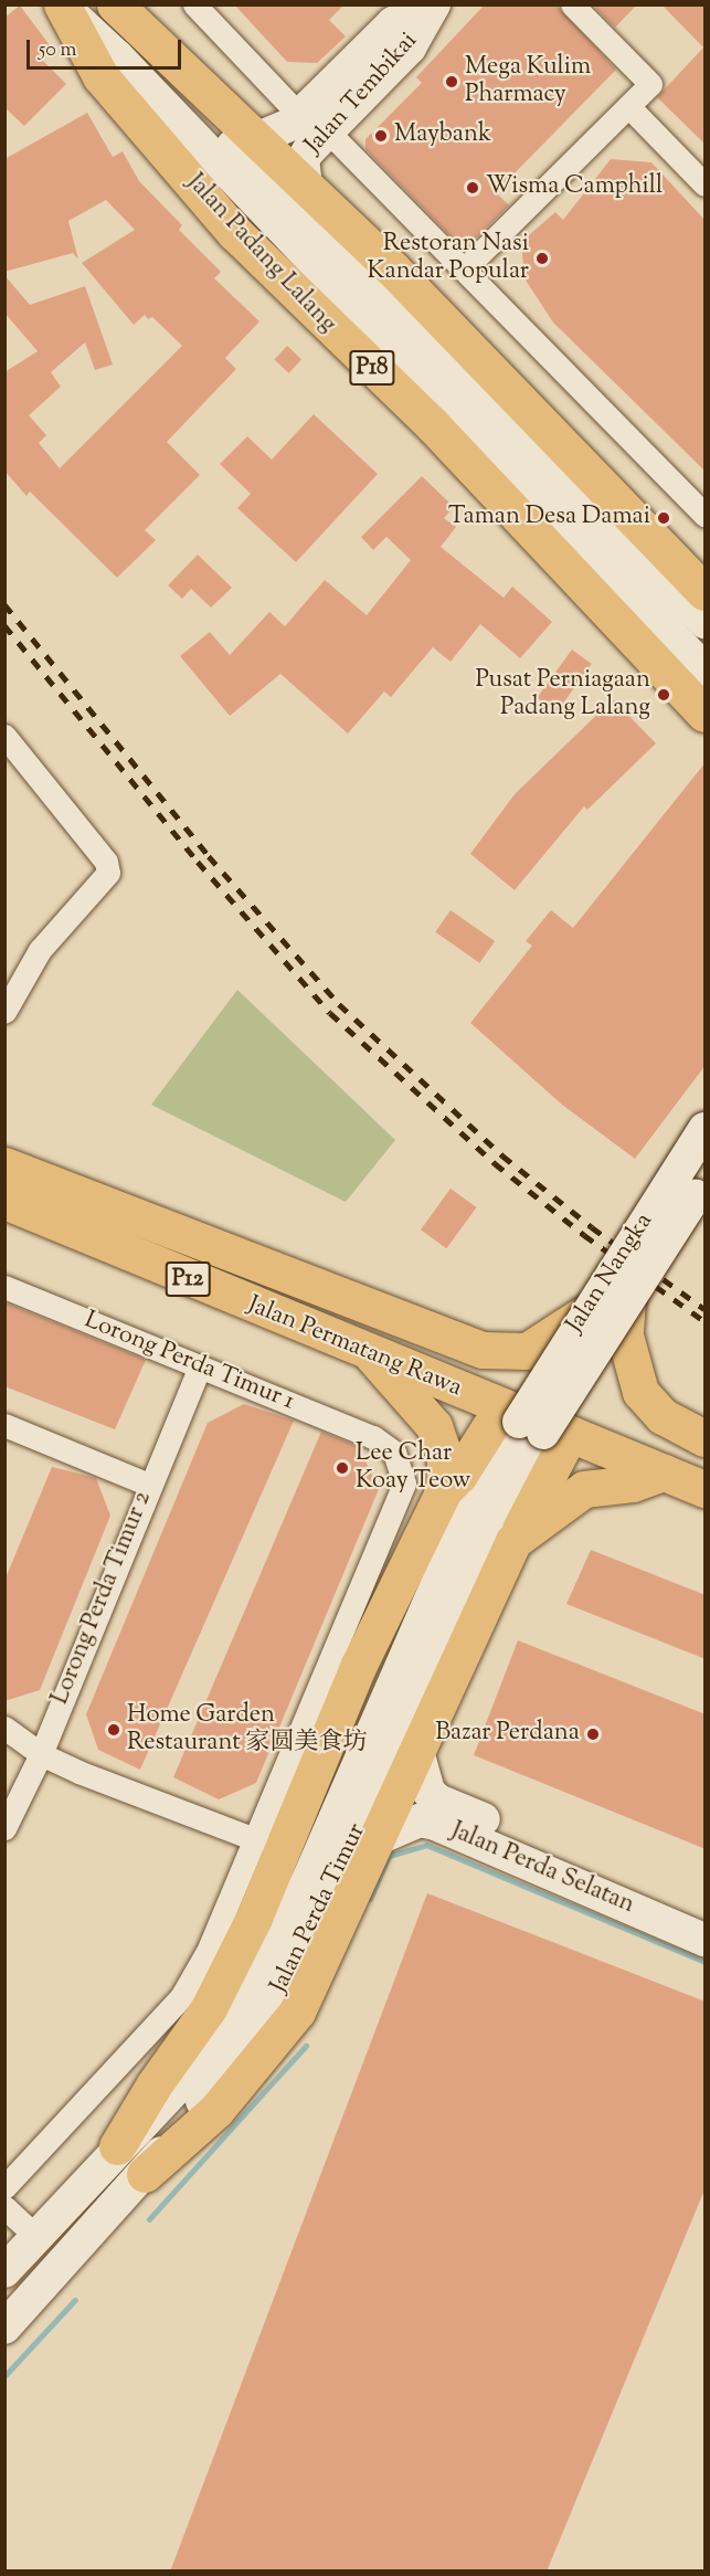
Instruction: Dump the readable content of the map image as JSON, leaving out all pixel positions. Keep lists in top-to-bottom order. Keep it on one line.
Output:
{"streets":{"main road":["Jalan Padang Lalang","P18","P12","Jalan Permatang Rawa"],"street":["Jalan Tembikai","Jalan Nangka","Lorong Perda Timur 1","Lorong Perda Timur 2","Jalan Perda Selatan","Jalan Perda Timur"]},"crossings":[["Jalan Nangka","Jalan Permatang Rawa"],["Jalan Nangka","Jalan Perda Timur"],["Jalan Permatang Rawa","Jalan Perda Timur"],["Lorong Perda Timur 1","Lorong Perda Timur 2"]],"places":["Mega Kulim Pharmacy","Maybank","Wisma Camphill","Restoran Nasi Kandar Popular","Taman Desa Damai","Pusat Perniagaan Padang Lalang","Lee Char Koay Teow","Home Garden Restaurant 家圆美食坊","Bazar Perdana"],"scale_bar":"50 m"}
